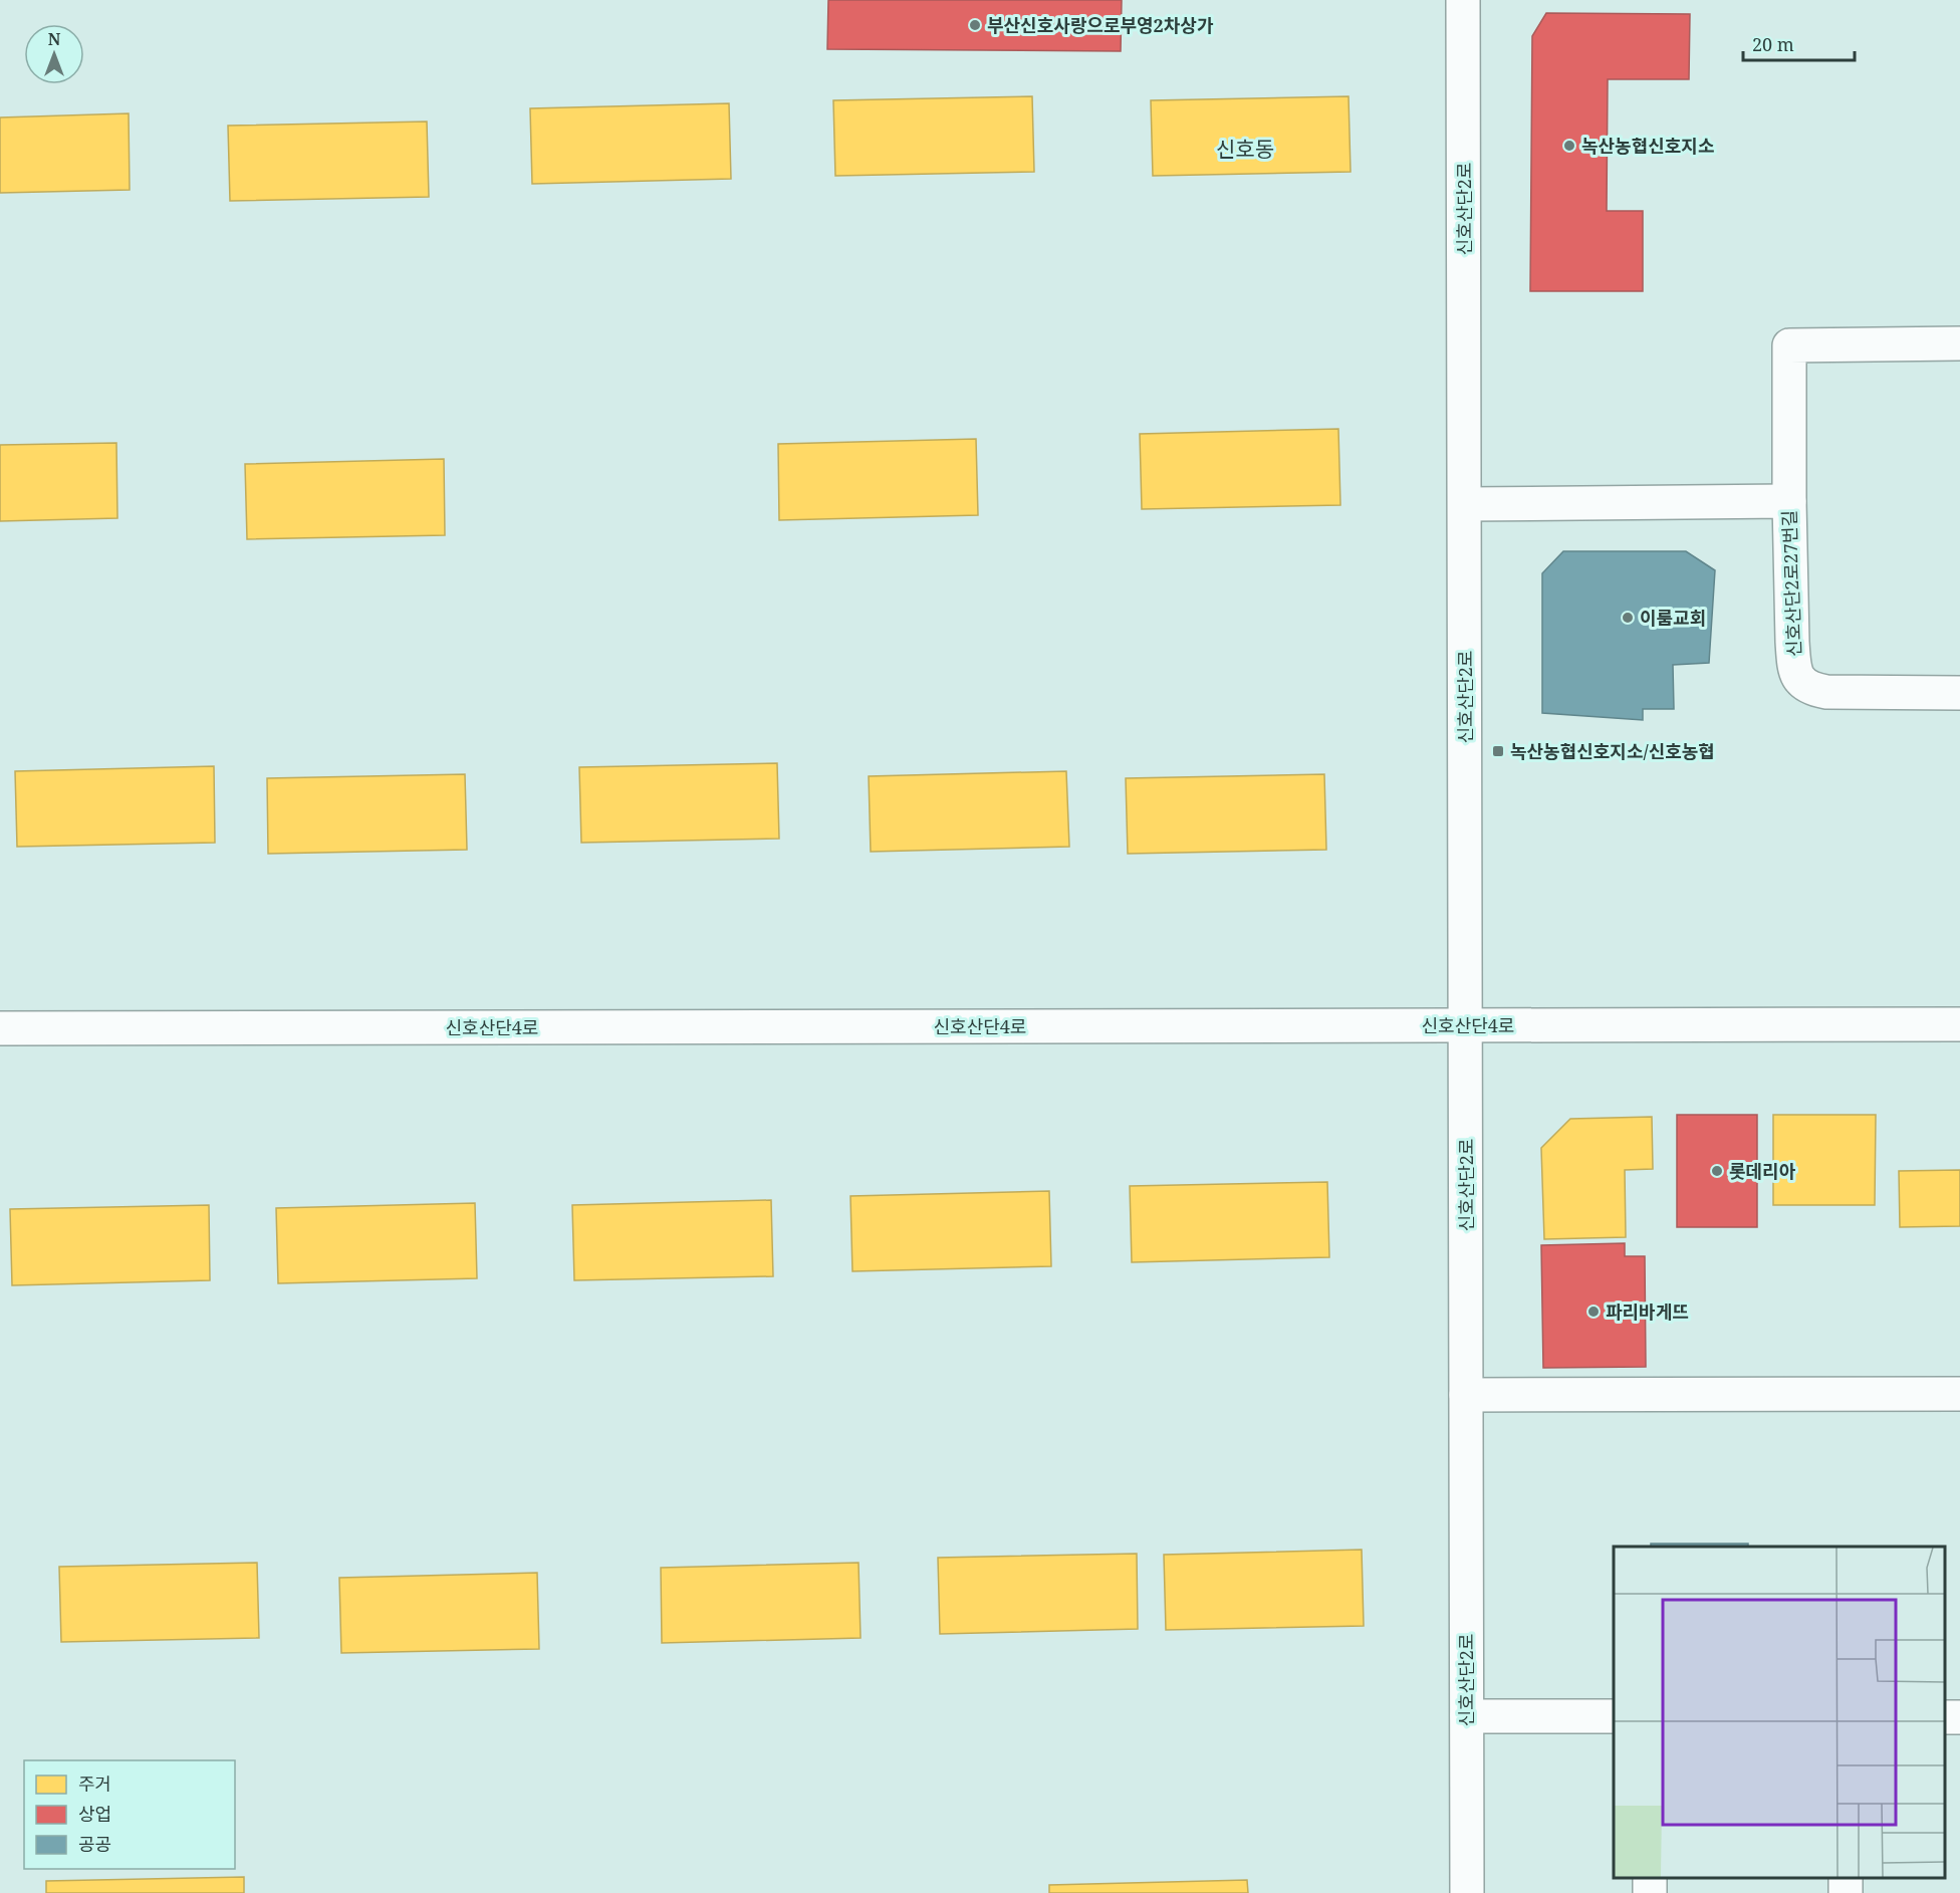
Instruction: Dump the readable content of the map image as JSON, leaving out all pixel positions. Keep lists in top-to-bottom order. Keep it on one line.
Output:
{"streets":{"main road":["신호산단2로","신호산단2로27번길","신호산단4로"]},"crossings":[["신호산단2로","신호산단2로27번길"],["신호산단2로","신호산단4로"]],"districts":["신호동"],"places":{"other":["부산신호사랑으로부영2차상가","녹산농협신호지소","이룸교회","롯데리아","파리바게뜨"],"transit":["녹산농협신호지소/신호농협"]},"legend":["주거","상업","공공"],"scale_bar":"20 m","north":"top"}
